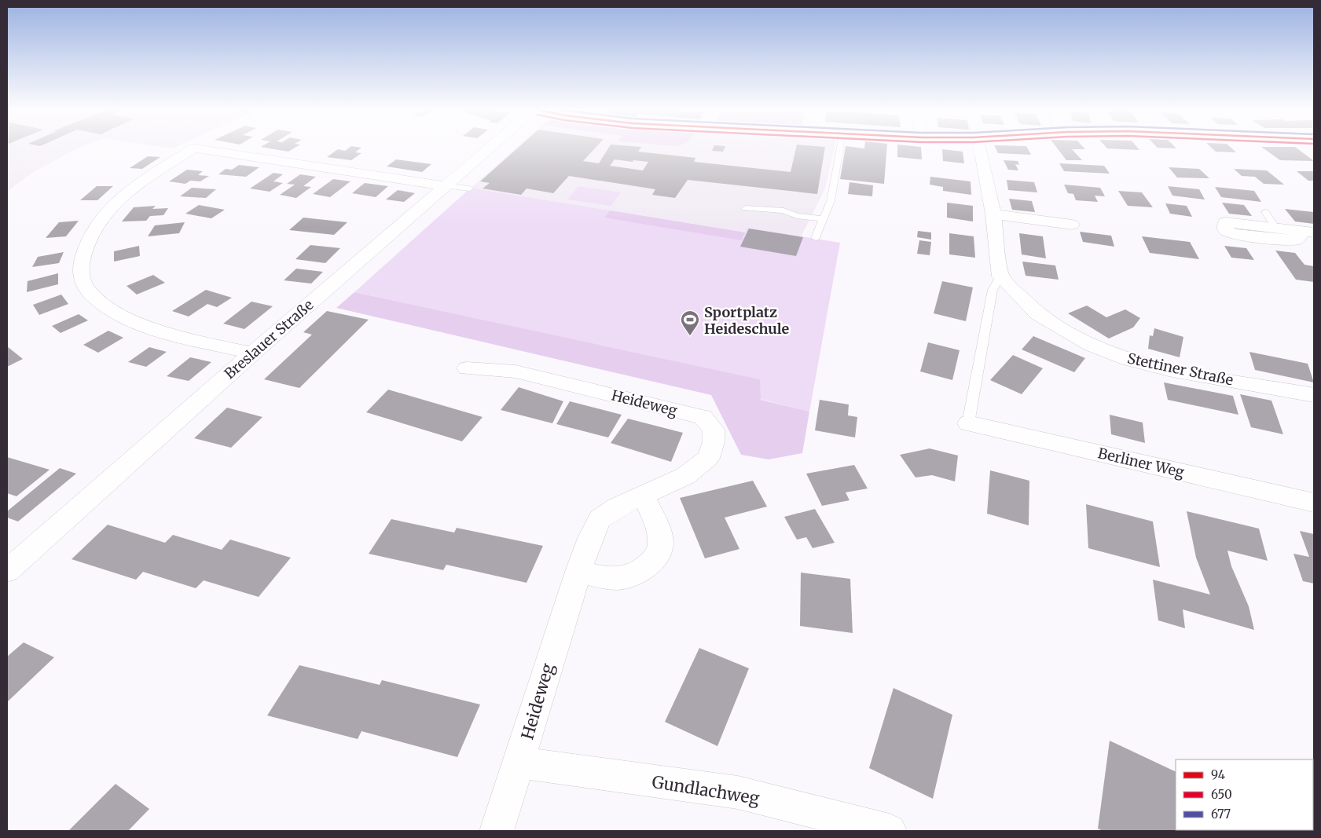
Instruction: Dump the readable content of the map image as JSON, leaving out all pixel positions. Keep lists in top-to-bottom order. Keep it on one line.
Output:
{"streets":{"street":["Breslauer Straße","Stettiner Straße","Heideweg","Berliner Weg","Gundlachweg"]},"crossings":[["Heideweg","Gundlachweg"]],"places":{"sports":["Sportplatz Heideschule"]},"legend":["94","650","677"]}
